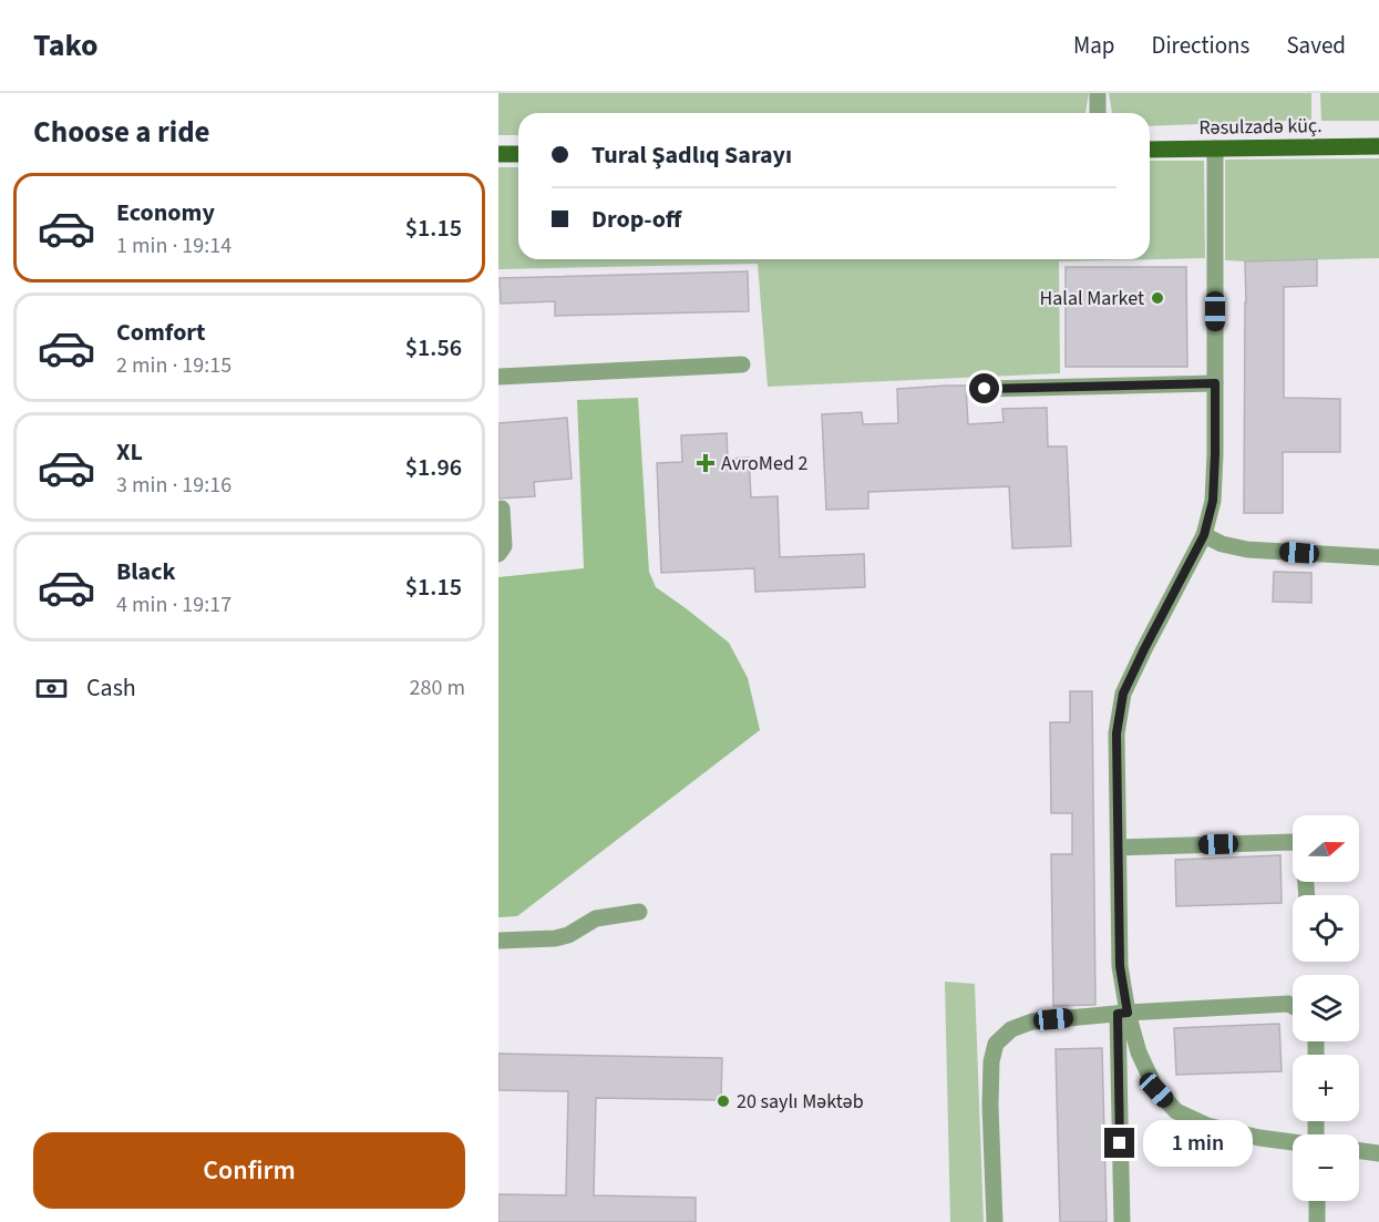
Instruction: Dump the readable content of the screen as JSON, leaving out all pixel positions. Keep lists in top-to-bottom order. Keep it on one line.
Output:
{"streets":{"main road":["Rəsulzadə küç."]},"places":{"other":["Halal Market","20 saylı Məktəb"],"health":["AvroMed 2"]},"north":"right","page":{"header":"Tako","nav":["Map","Directions","Saved"],"heading":"Choose a ride","banner":["Tural Şadlıq Sarayı","Drop-off"],"list":[{"name":"Economy","note":"1 min · 19:14","value":"$1.15"},{"name":"Comfort","note":"2 min · 19:15","value":"$1.56"},{"name":"XL","note":"3 min · 19:16","value":"$1.96"},{"name":"Black","note":"4 min · 19:17","value":"$1.15"}],"pay":["Cash","280 m"],"map_buttons":["+","−"],"buttons":"Confirm","bubble":"1 min"}}
